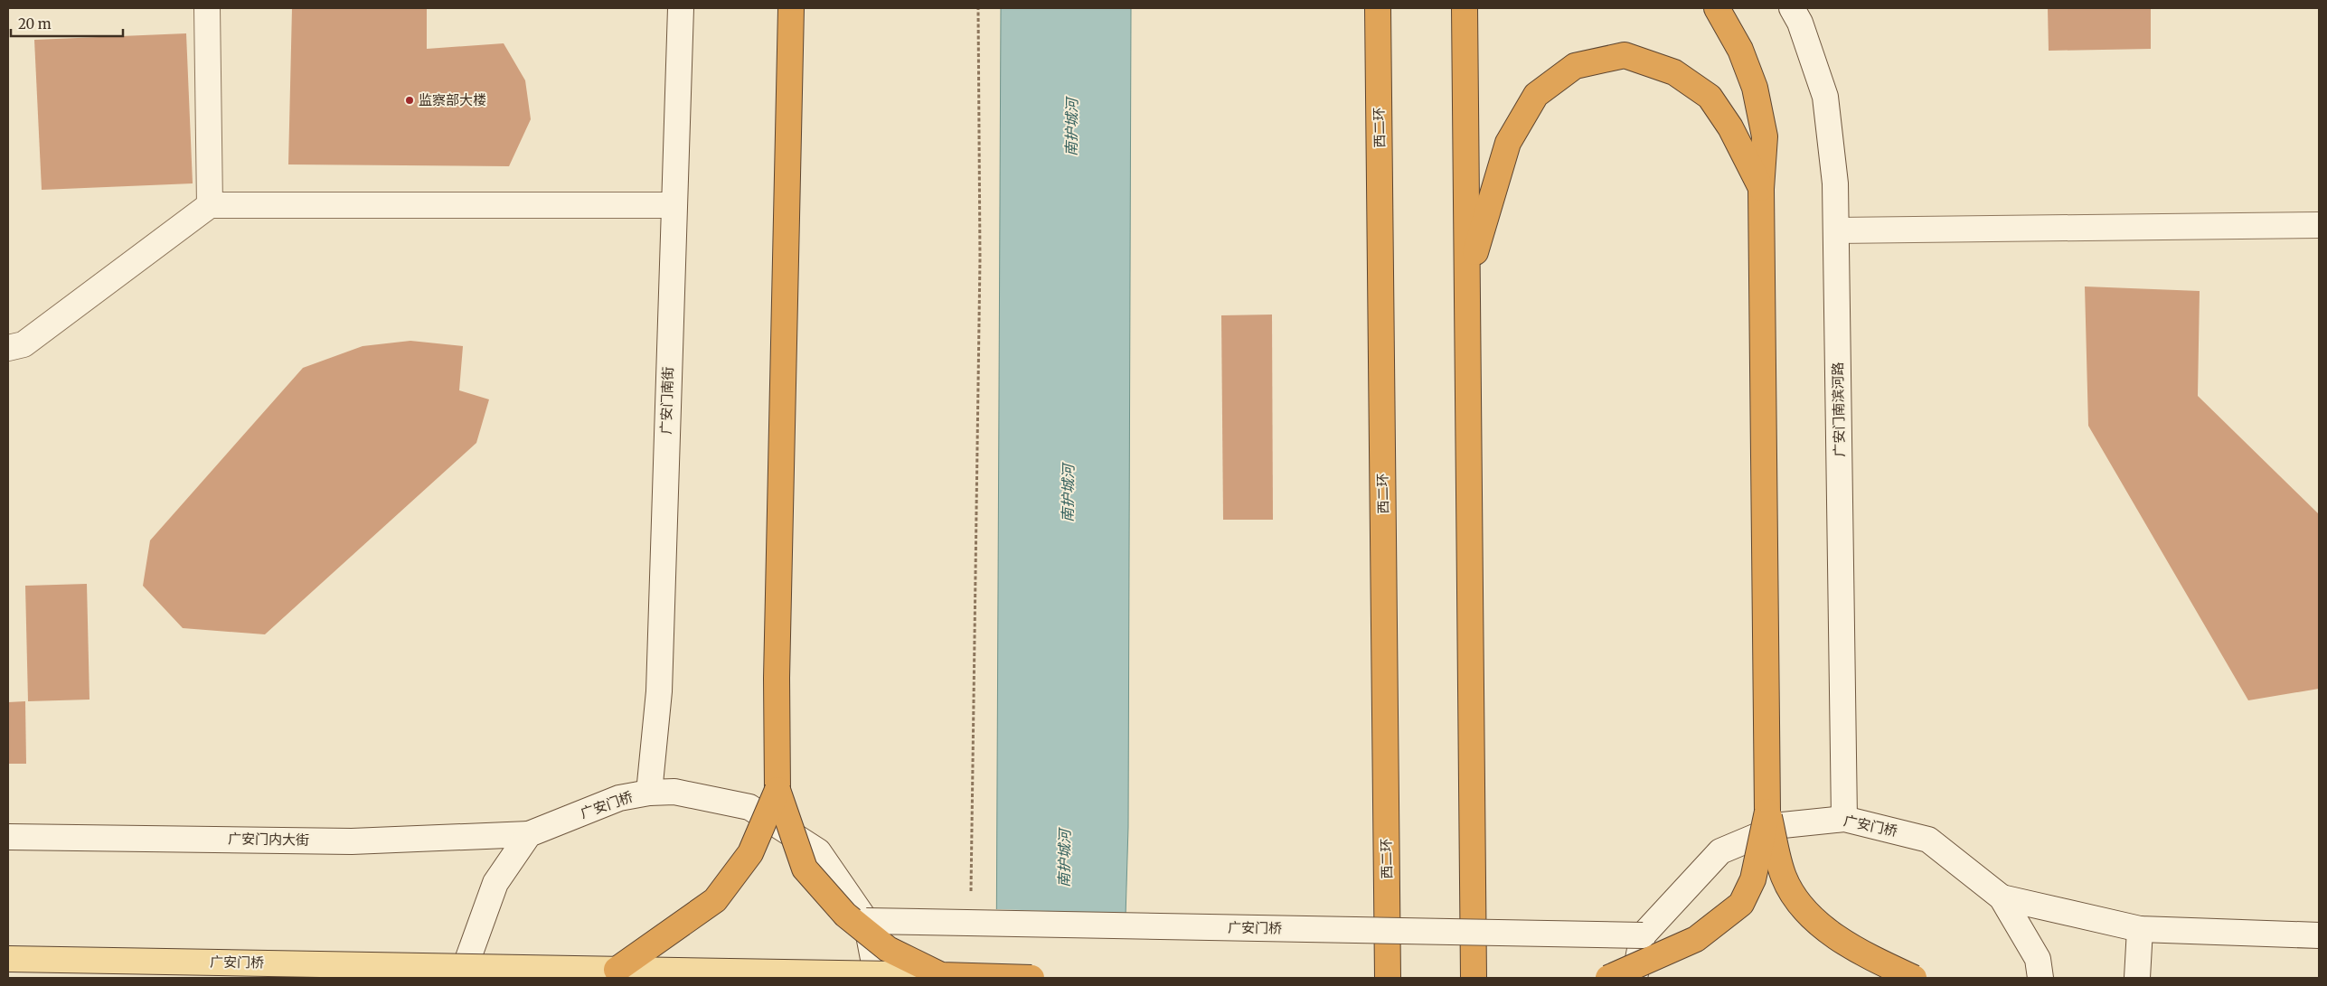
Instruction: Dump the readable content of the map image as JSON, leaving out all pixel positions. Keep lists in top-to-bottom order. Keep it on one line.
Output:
{"streets":{"highway":["西二环","广安门桥"],"street":["广安门南街","广安门南滨河路","广安门内大街"]},"crossings":[["广安门南街","广安门桥"],["广安门南滨河路","广安门桥"],["广安门桥","广安门内大街"]],"water":["南护城河"],"places":["监察部大楼"],"scale_bar":"20 m"}
